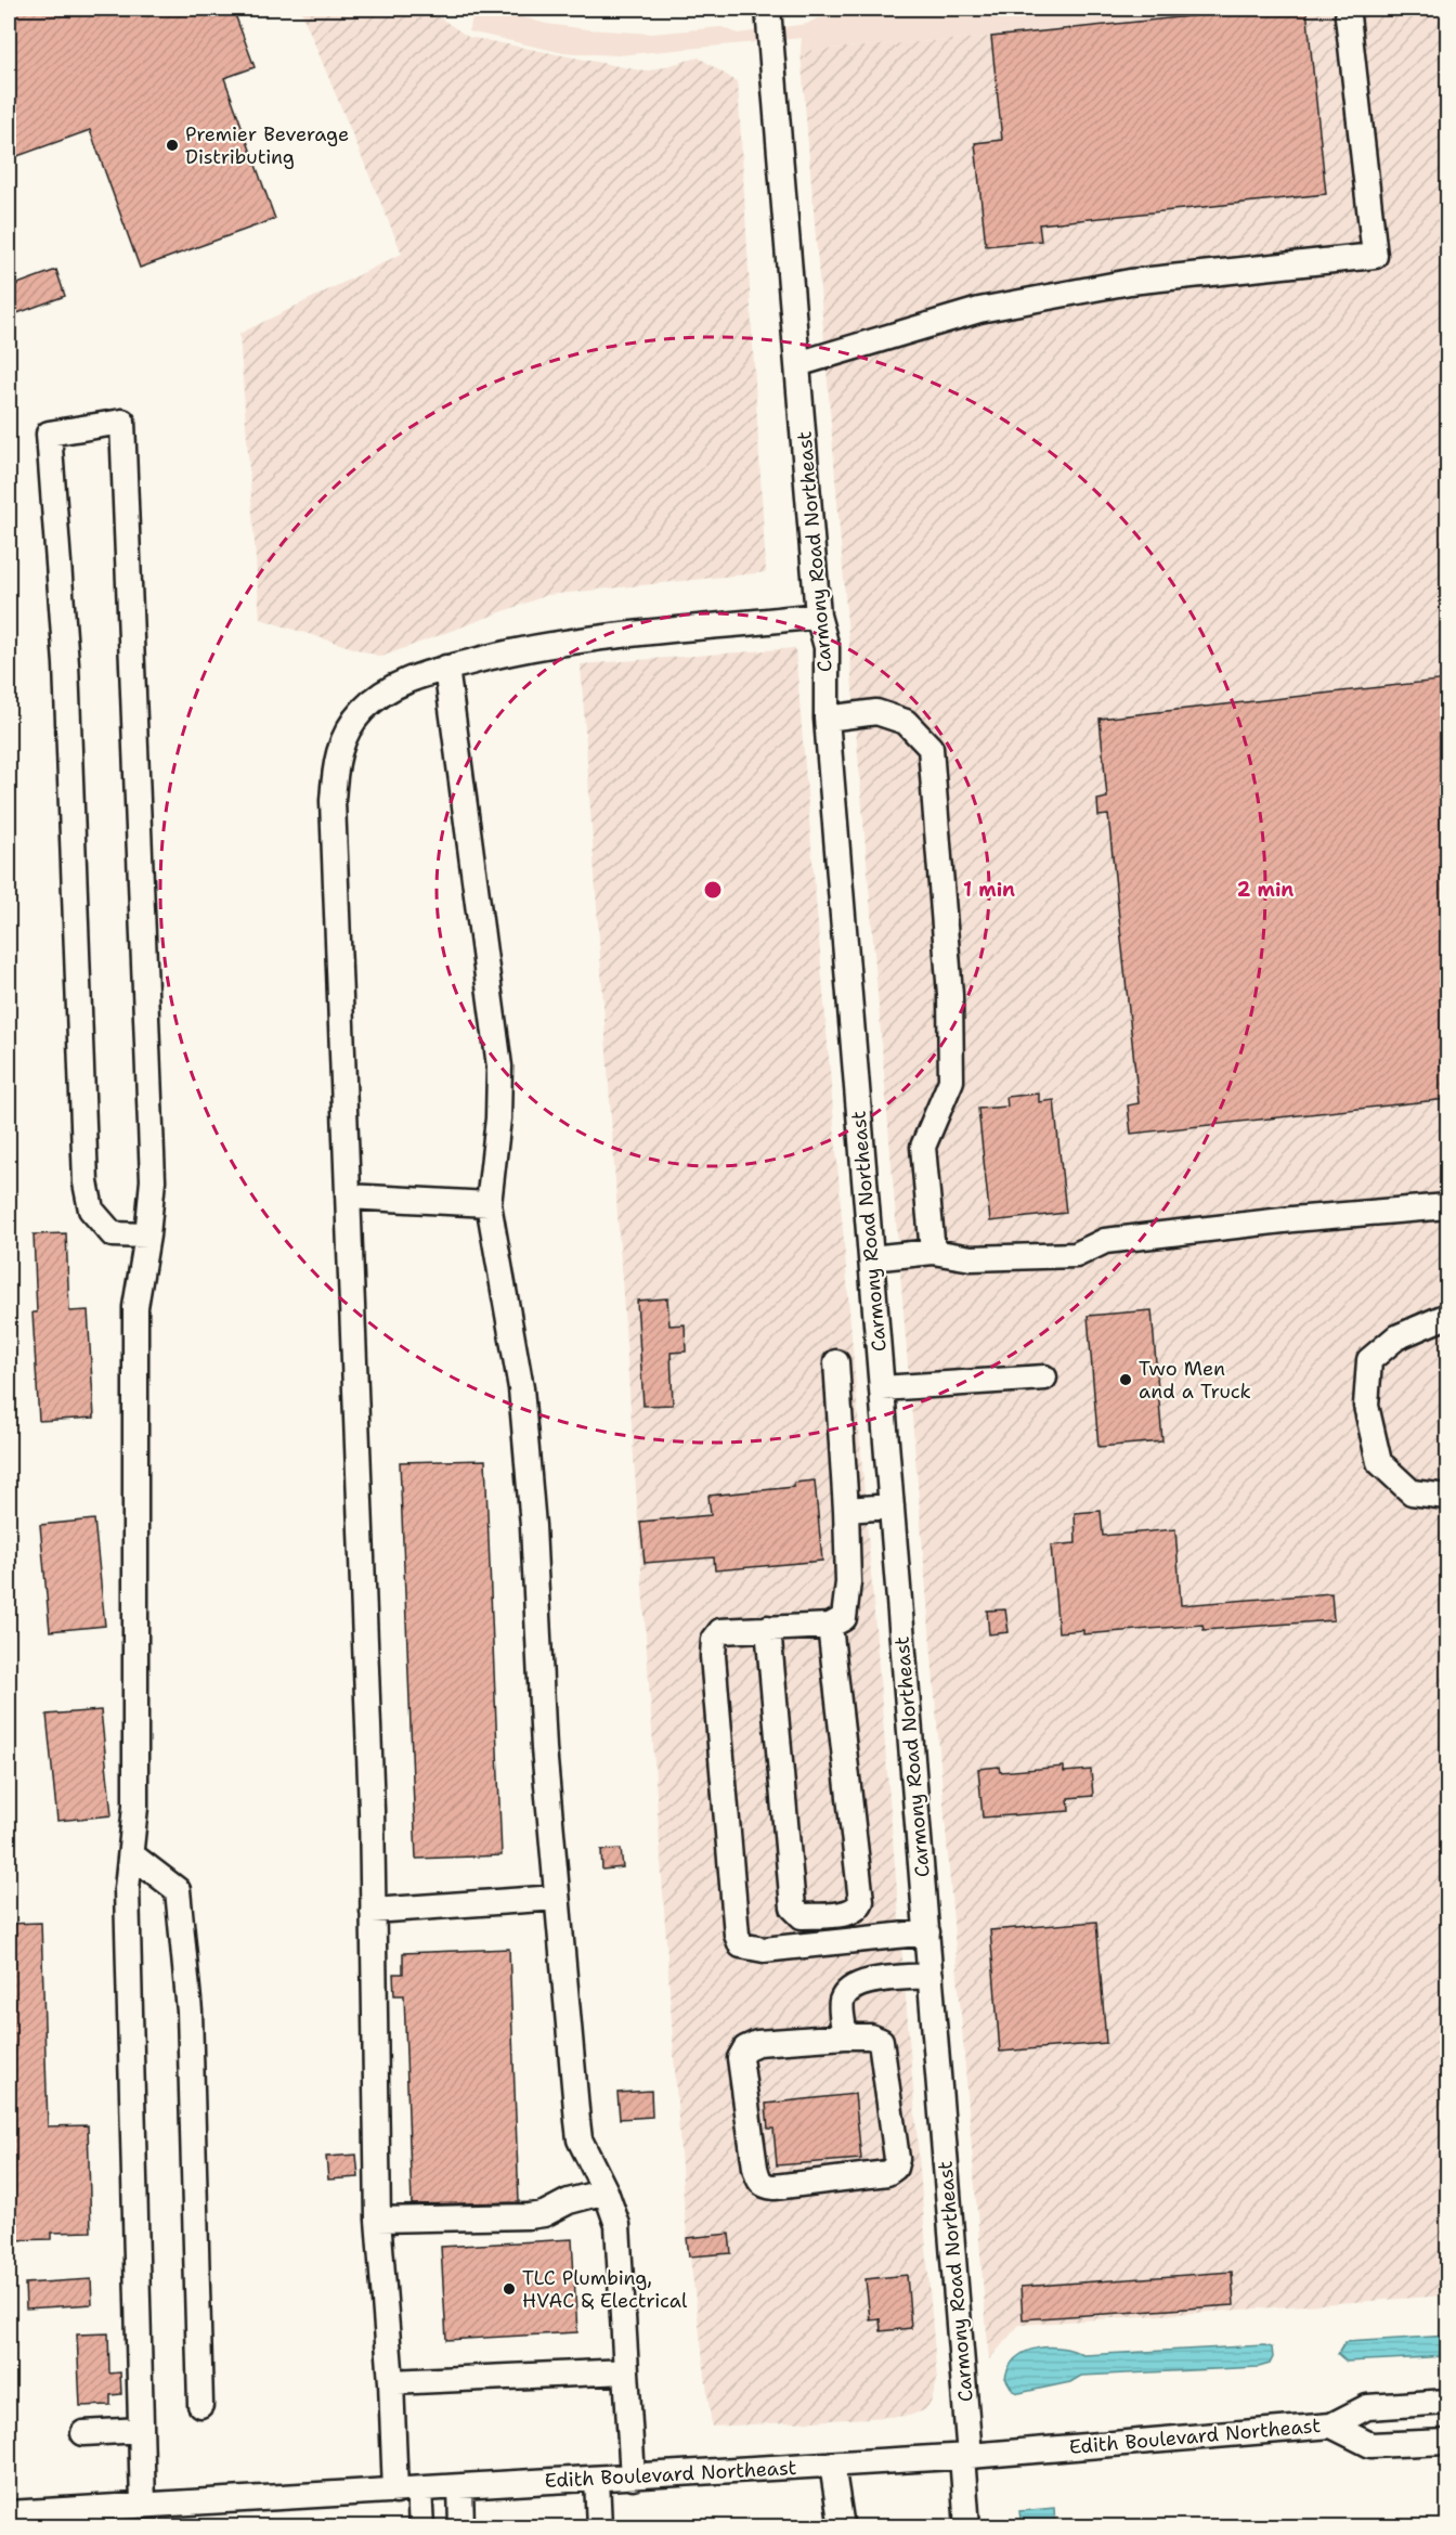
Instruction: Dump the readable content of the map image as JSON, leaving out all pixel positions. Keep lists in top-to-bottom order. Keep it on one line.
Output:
{"streets":{"street":["Carmony Road Northeast","Edith Boulevard Northeast"]},"crossings":[["Carmony Road Northeast","Edith Boulevard Northeast"]],"places":["Premier Beverage Distributing","Two Men and a Truck","TLC Plumbing, HVAC & Electrical"],"rings":["1 min","2 min"]}
